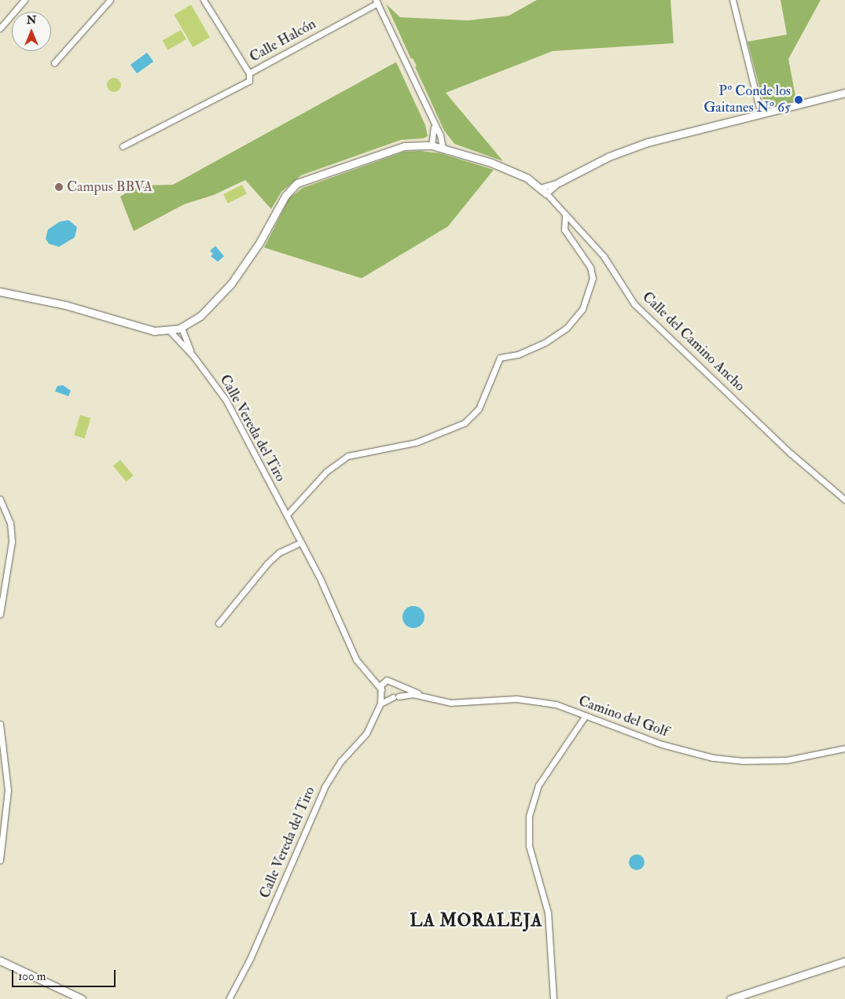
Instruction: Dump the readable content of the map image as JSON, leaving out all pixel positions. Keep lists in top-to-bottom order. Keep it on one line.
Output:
{"streets":{"street":["Calle Halcón","Calle del Camino Ancho","Calle Vereda del Tiro","Camino del Golf"]},"crossings":[["Calle del Camino Ancho","Calle Vereda del Tiro"]],"districts":["LA MORALEJA"],"places":["Pº Conde los Gaitanes Nº 65","Campus BBVA"],"scale_bar":"100 m","north":"top"}
